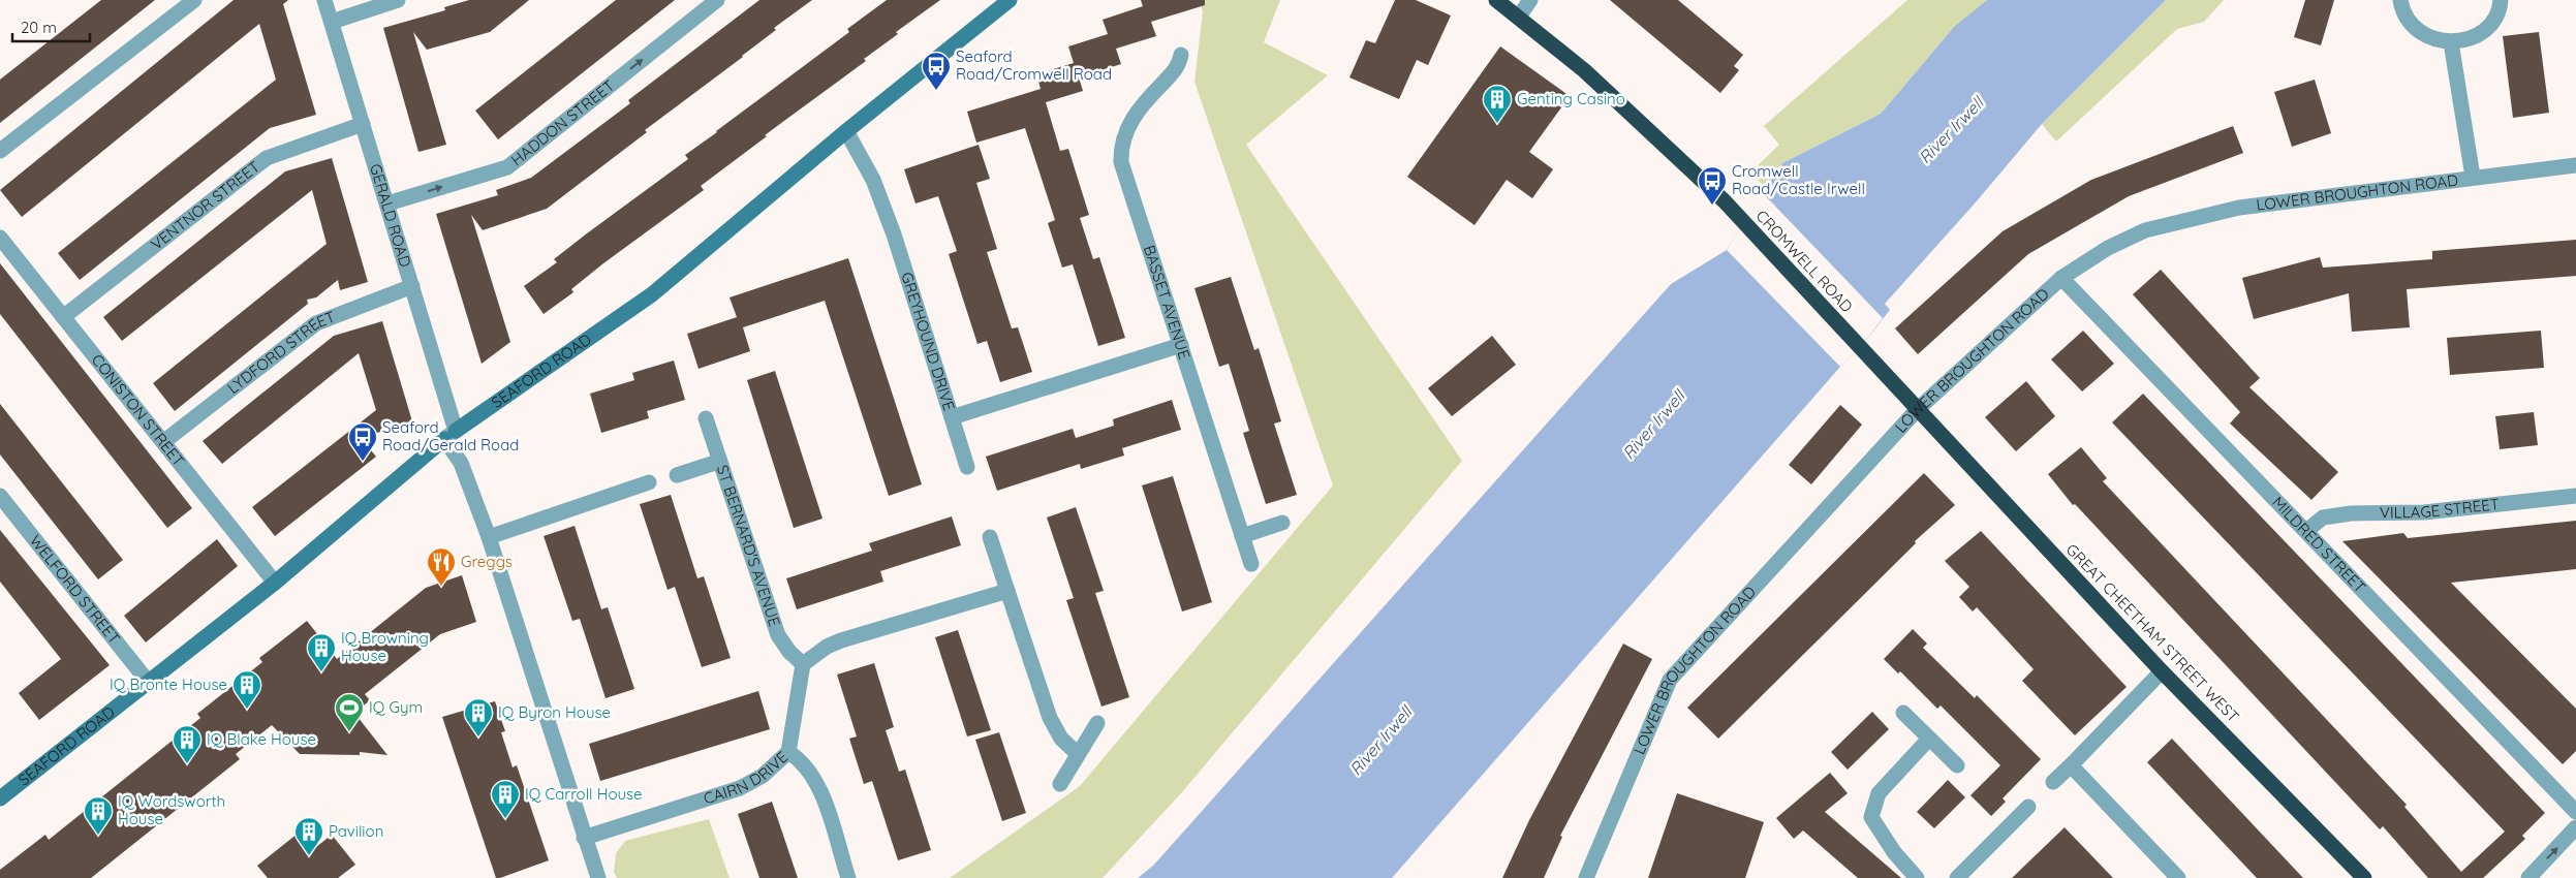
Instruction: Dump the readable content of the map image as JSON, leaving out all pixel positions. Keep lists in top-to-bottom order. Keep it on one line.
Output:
{"streets":{"highway":["CROMWELL ROAD","GREAT CHEETHAM STREET WEST"],"street":["HADDON STREET","LOWER BROUGHTON ROAD","VENTNOR STREET","GERALD ROAD","BASSET AVENUE","GREYHOUND DRIVE","LYDFORD STREET","SEAFORD ROAD","CONISTON STREET","VILLAGE STREET","MILDRED STREET","ST BERNARD'S AVENUE","WELFORD STREET","CAIRN DRIVE"]},"crossings":[["HADDON STREET","GERALD ROAD"],["LOWER BROUGHTON ROAD","CROMWELL ROAD"],["LOWER BROUGHTON ROAD","MILDRED STREET"],["LOWER BROUGHTON ROAD","GREAT CHEETHAM STREET WEST"],["VENTNOR STREET","GERALD ROAD"],["VENTNOR STREET","CONISTON STREET"],["GERALD ROAD","LYDFORD STREET"],["GERALD ROAD","SEAFORD ROAD"],["GERALD ROAD","CAIRN DRIVE"],["CROMWELL ROAD","GREAT CHEETHAM STREET WEST"],["BASSET AVENUE","GREYHOUND DRIVE"],["GREYHOUND DRIVE","SEAFORD ROAD"],["LYDFORD STREET","CONISTON STREET"],["SEAFORD ROAD","CONISTON STREET"],["SEAFORD ROAD","WELFORD STREET"],["VILLAGE STREET","MILDRED STREET"],["ST BERNARD'S AVENUE","CAIRN DRIVE"]],"one_way":["HADDON STREET"],"water":["River Irwell"],"places":{"bus stop":["Seaford Road/Cromwell Road","Cromwell Road/Castle Irwell","Seaford Road/Gerald Road"],"building":["Genting Casino","IQ Browning House","IQ Bronte House","IQ Byron House","IQ Blake House","IQ Carroll House","IQ Wordsworth House","Pavilion"],"restaurant":["Greggs"],"sports":["IQ Gym"]},"scale_bar":"20 m"}
